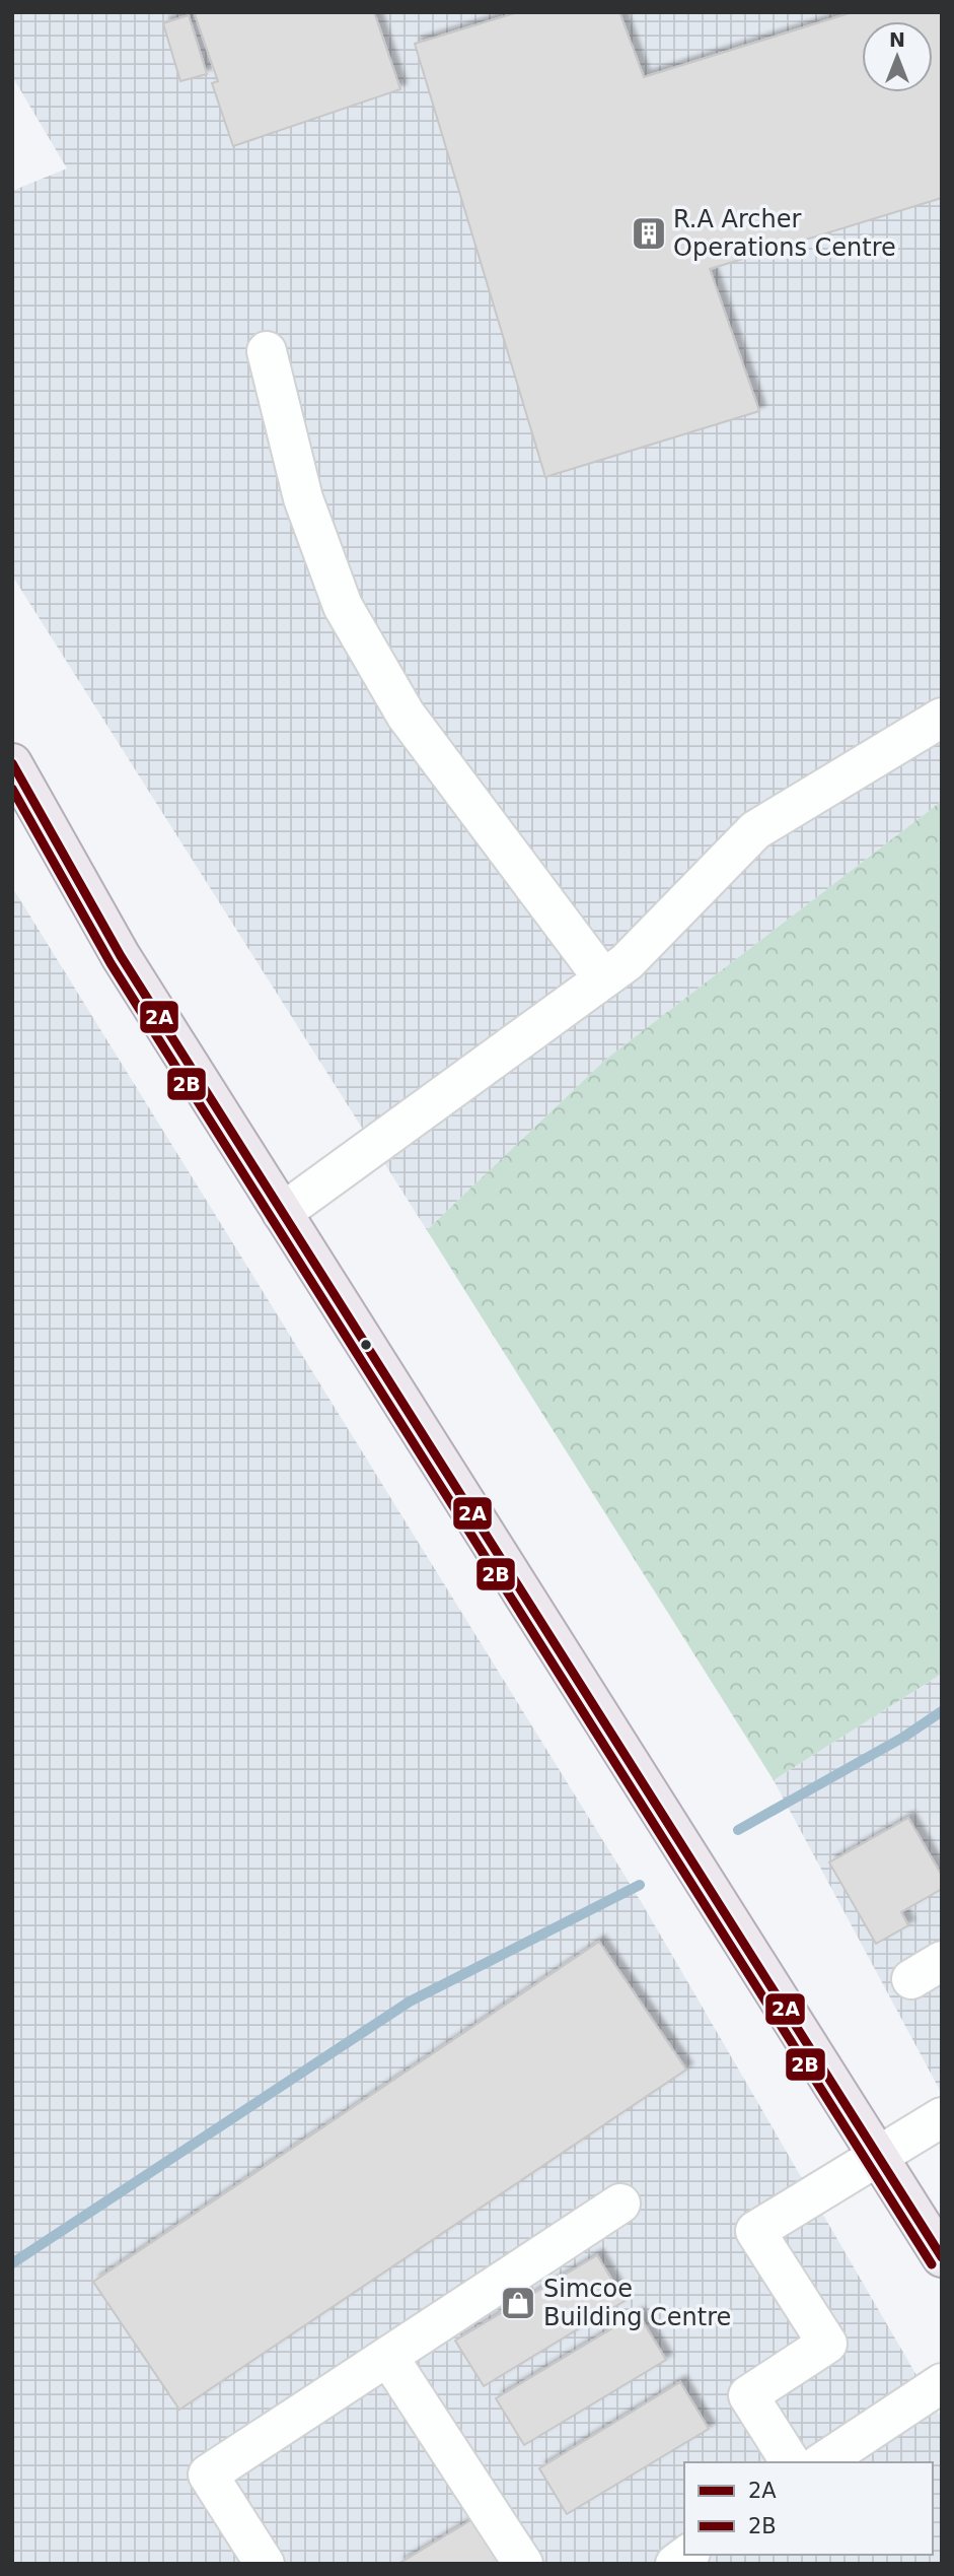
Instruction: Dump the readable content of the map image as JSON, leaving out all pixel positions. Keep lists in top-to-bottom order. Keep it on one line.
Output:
{"places":{"building":["R.A Archer Operations Centre"],"shop":["Simcoe Building Centre"]},"lines":["transit line 2A","transit line 2B"],"legend":["2A","2B"],"north":"top"}
